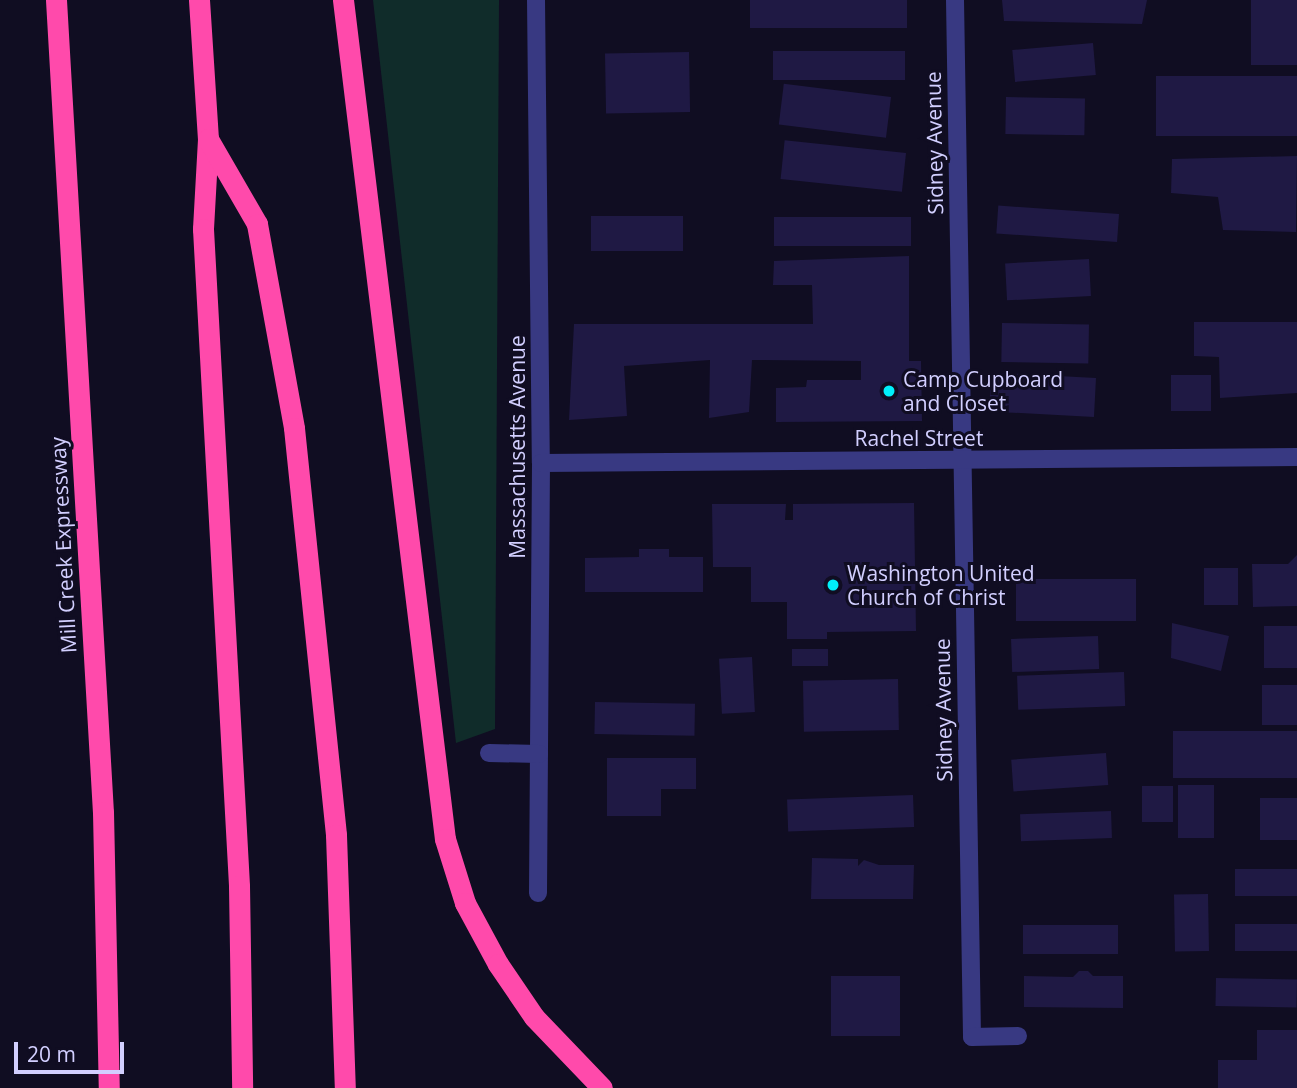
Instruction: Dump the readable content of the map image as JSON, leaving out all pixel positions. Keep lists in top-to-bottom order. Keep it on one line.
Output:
{"streets":{"highway":["Mill Creek Expressway"],"street":["Sidney Avenue","Rachel Street","Massachusetts Avenue"]},"crossings":[["Sidney Avenue","Rachel Street"],["Rachel Street","Massachusetts Avenue"]],"places":["Camp Cupboard and Closet","Washington United Church of Christ"],"scale_bar":"20 m"}
